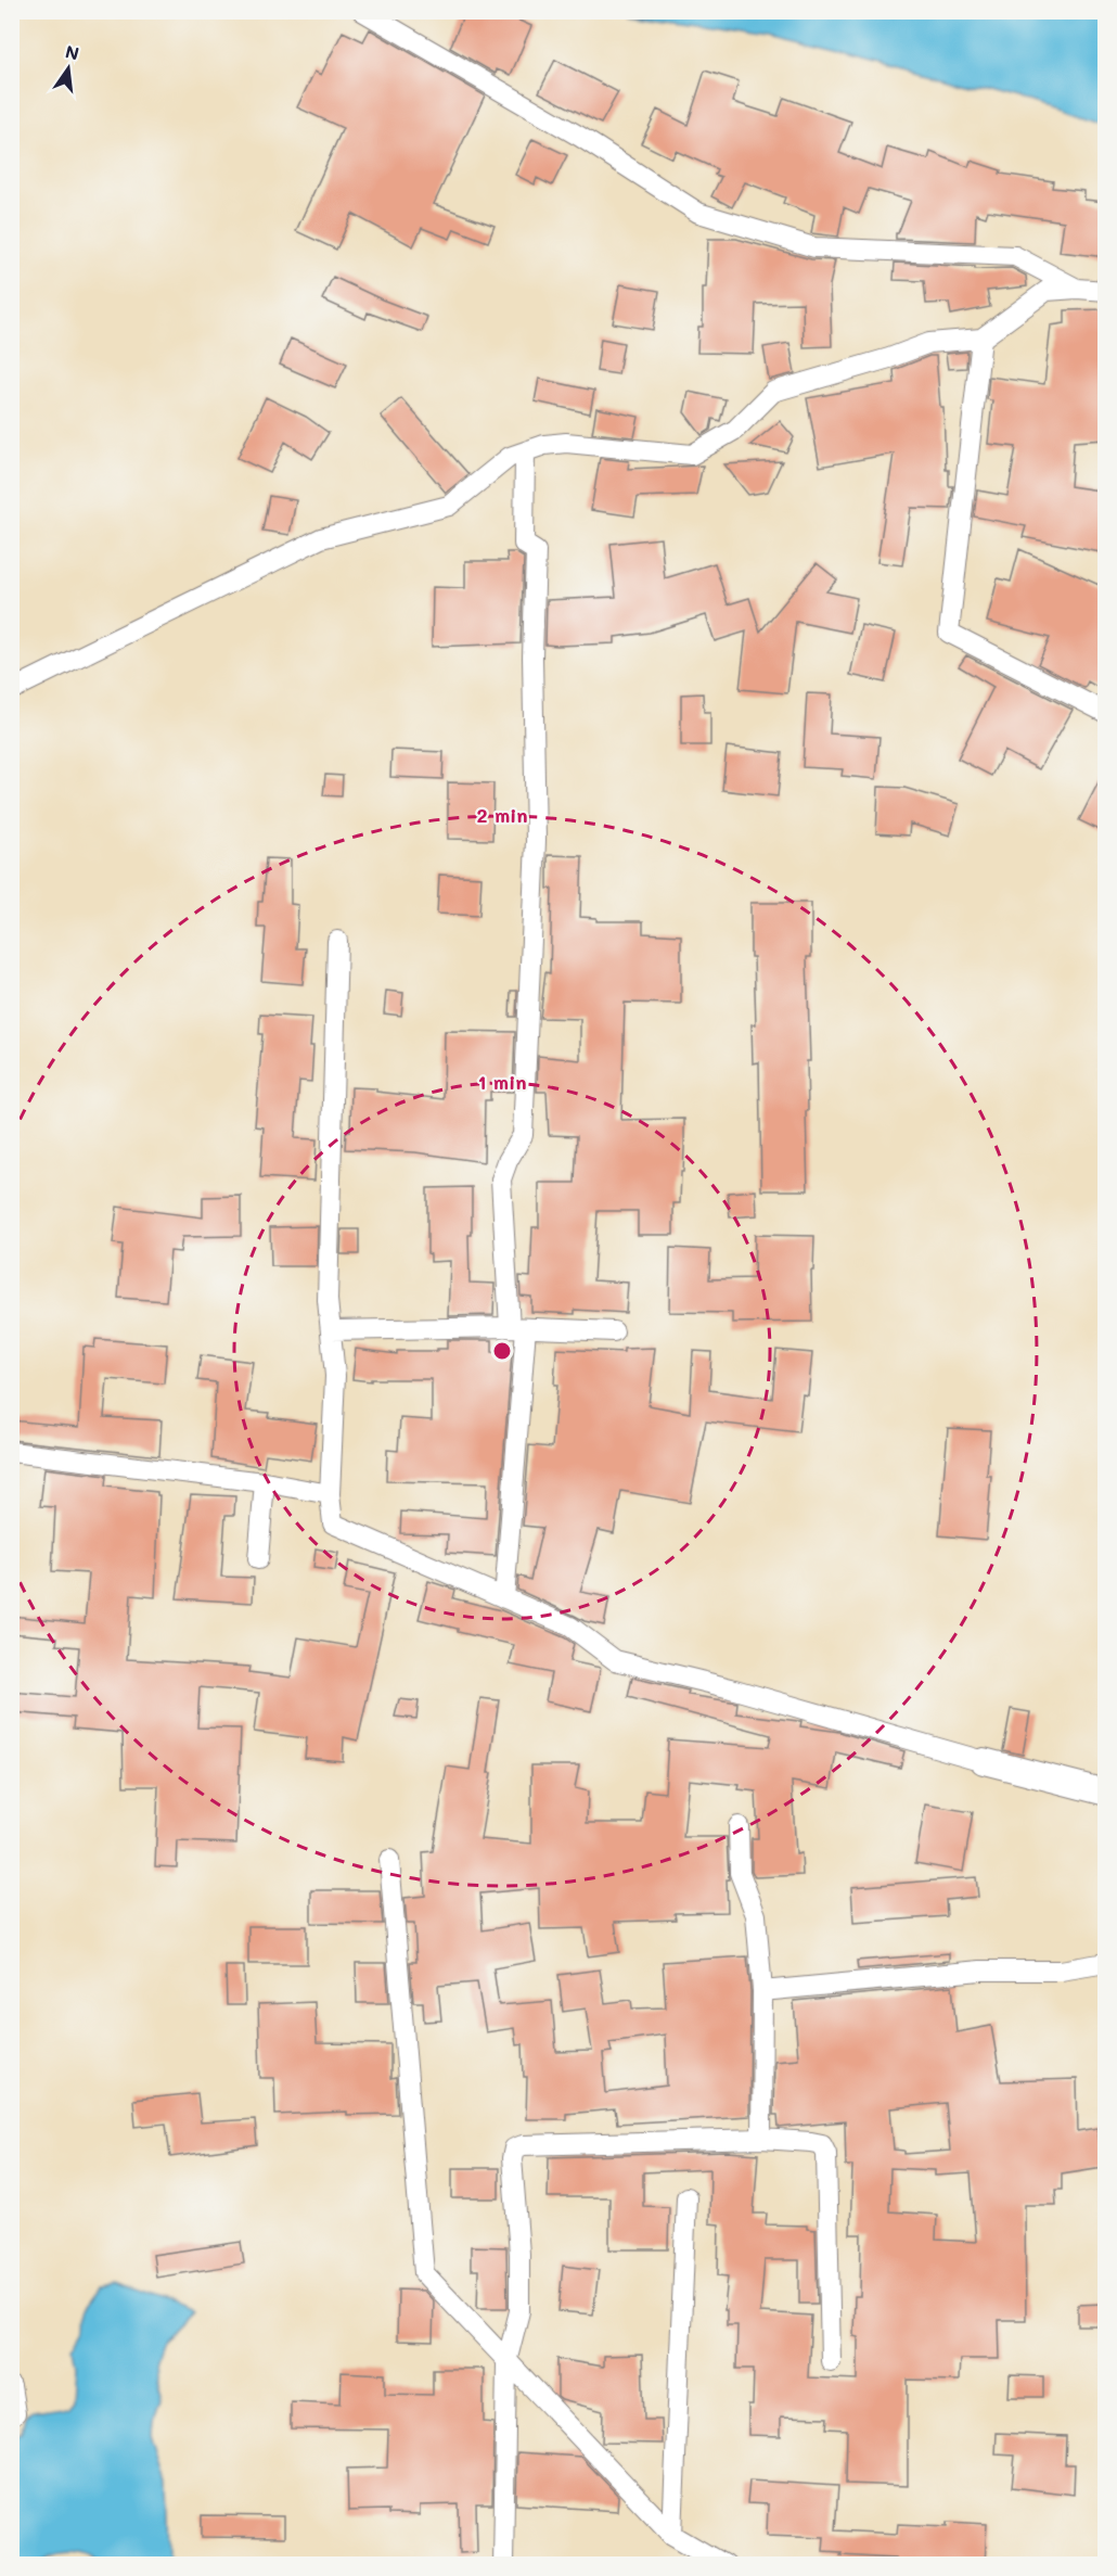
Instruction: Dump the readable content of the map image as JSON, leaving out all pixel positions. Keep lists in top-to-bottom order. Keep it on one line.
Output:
{"north":"top","rings":["2 min","1 min"]}
